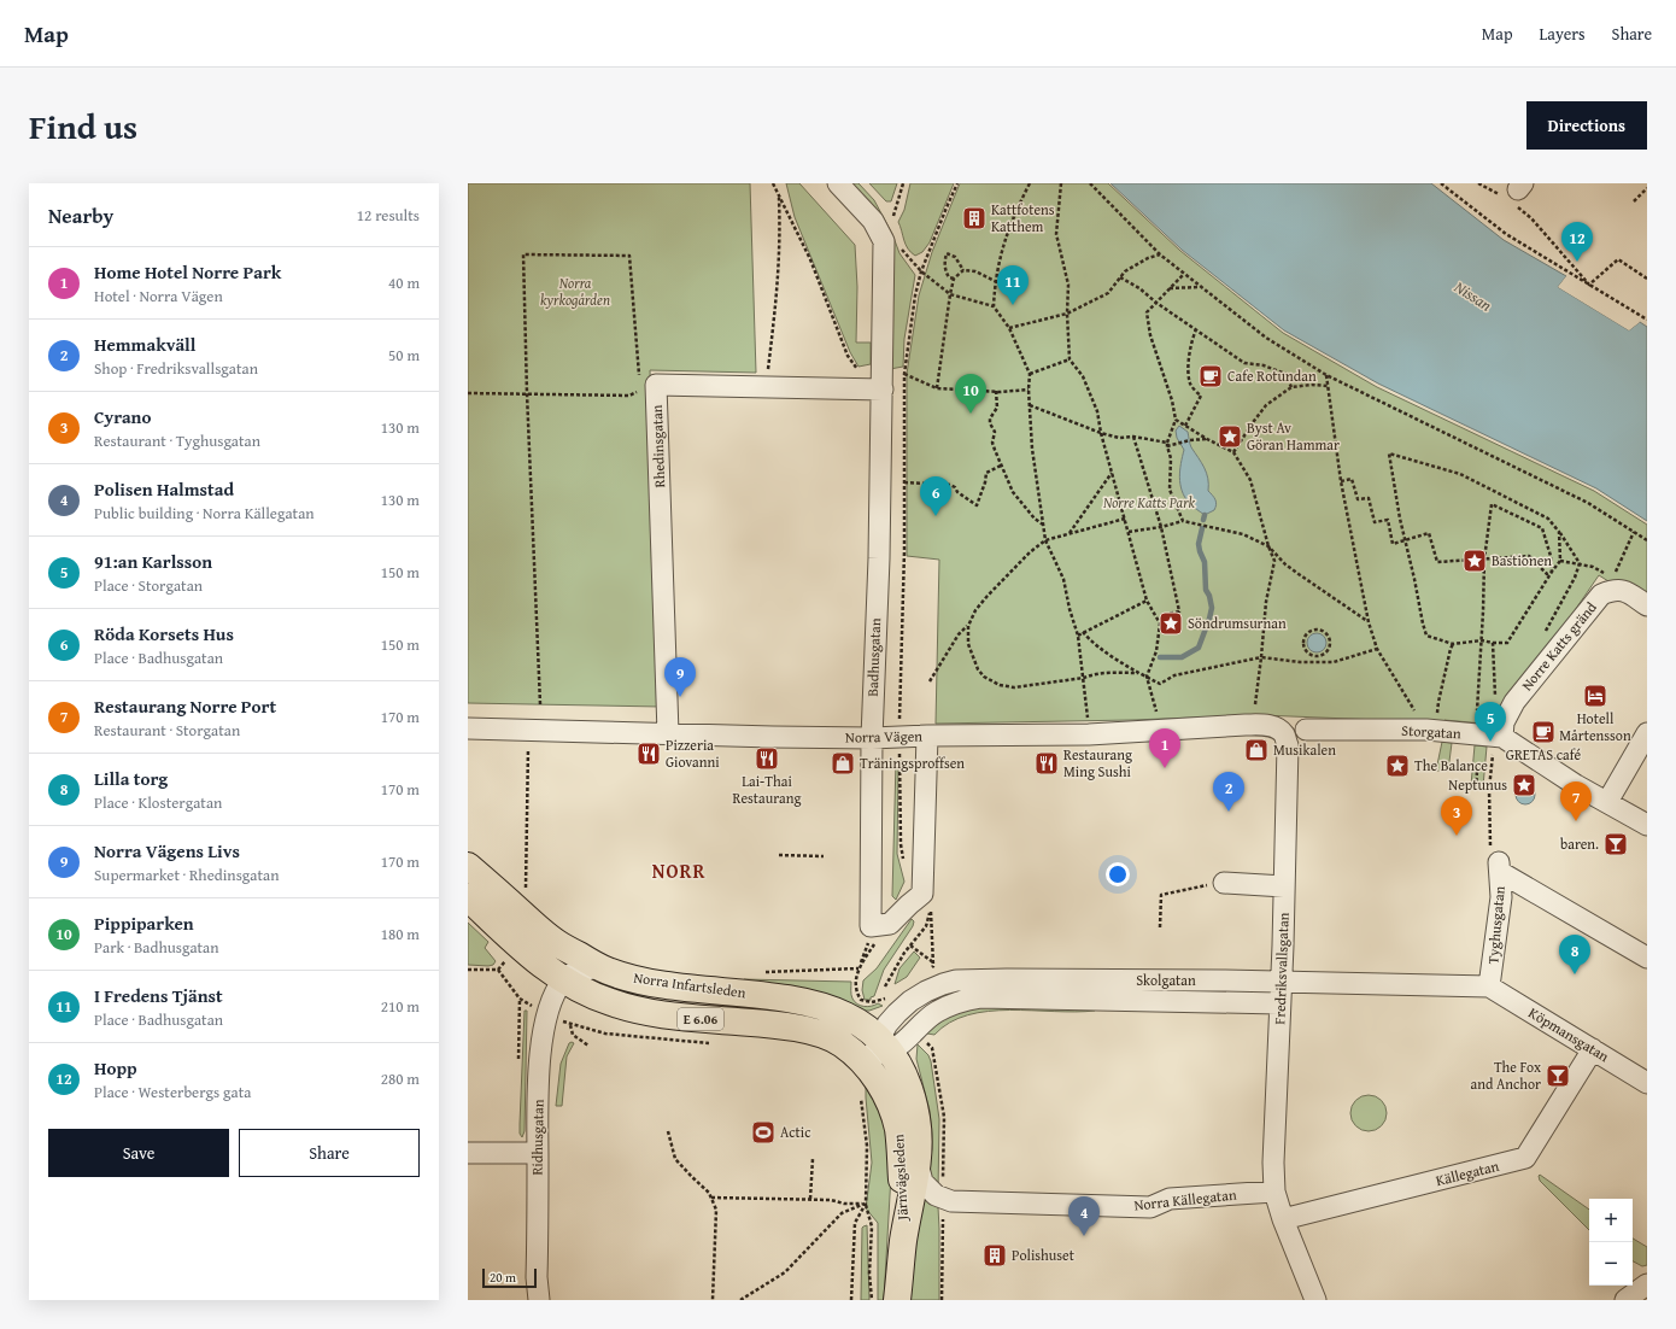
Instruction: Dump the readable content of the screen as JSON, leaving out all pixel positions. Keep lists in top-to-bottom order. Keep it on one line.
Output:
{"streets":{"highway":["Norra Infartsleden","E 6.06","Järnvägsleden"],"street":["Rhedinsgatan","Norre Katts gränd","Badhusgatan","Storgatan","Norra Vägen","Tyghusgatan","Fredriksvallsgatan","Skolgatan","Köpmansgatan","Ridhusgatan","Källegatan","Norra Källegatan"]},"crossings":[["Rhedinsgatan","Badhusgatan"],["Rhedinsgatan","Norra Vägen"],["Norre Katts gränd","Storgatan"],["Badhusgatan","Norra Vägen"],["Norra Vägen","Fredriksvallsgatan"],["Tyghusgatan","Skolgatan"],["Tyghusgatan","Köpmansgatan"],["Fredriksvallsgatan","Skolgatan"],["Fredriksvallsgatan","Källegatan"],["Fredriksvallsgatan","Norra Källegatan"],["Skolgatan","Norra Infartsleden"],["Skolgatan","Köpmansgatan"],["Skolgatan","Järnvägsleden"],["Norra Infartsleden","Ridhusgatan"],["Norra Infartsleden","Järnvägsleden"],["Köpmansgatan","Källegatan"]],"districts":["NORR"],"water":["Nissan"],"parks":["Norra kyrkogården","Norre Katts Park"],"places":{"building":["Kattfotens Katthem","Polishuset"],"cafe":["Cafe Rotundan","GRETAS café"],"place":["Byst Av Göran Hammar","Bastionen","Söndrumsurnan","The Balance","Neptunus"],"hotel":["Hotell Mårtensson"],"shop":["Musikalen","Träningsproffsen"],"restaurant":["Pizzeria Giovanni","Lai-Thai Restaurang","Restaurang Ming Sushi"],"bar":["baren.","The Fox and Anchor"],"sports":["Actic"]},"scale_bar":"20 m","page":{"header":"Map","nav":["Map","Layers","Share"],"title":"Find us","buttons":["Directions",["Save","Share"]],"heading":["Nearby","12 results"],"pins":["12","11","10","6","9","5","1","2","7","3","8","4"],"list":[{"mark":"1","name":"Home Hotel Norre Park","note":"Hotel · Norra Vägen","value":"40 m"},{"mark":"2","name":"Hemmakväll","note":"Shop · Fredriksvallsgatan","value":"50 m"},{"mark":"3","name":"Cyrano","note":"Restaurant · Tyghusgatan","value":"130 m"},{"mark":"4","name":"Polisen Halmstad","note":"Public building · Norra Källegatan","value":"130 m"},{"mark":"5","name":"91:an Karlsson","note":"Place · Storgatan","value":"150 m"},{"mark":"6","name":"Röda Korsets Hus","note":"Place · Badhusgatan","value":"150 m"},{"mark":"7","name":"Restaurang Norre Port","note":"Restaurant · Storgatan","value":"170 m"},{"mark":"8","name":"Lilla torg","note":"Place · Klostergatan","value":"170 m"},{"mark":"9","name":"Norra Vägens Livs","note":"Supermarket · Rhedinsgatan","value":"170 m"},{"mark":"10","name":"Pippiparken","note":"Park · Badhusgatan","value":"180 m"},{"mark":"11","name":"I Fredens Tjänst","note":"Place · Badhusgatan","value":"210 m"},{"mark":"12","name":"Hopp","note":"Place · Westerbergs gata","value":"280 m"}],"map_buttons":["+","−"],"scale":"20 m"}}
